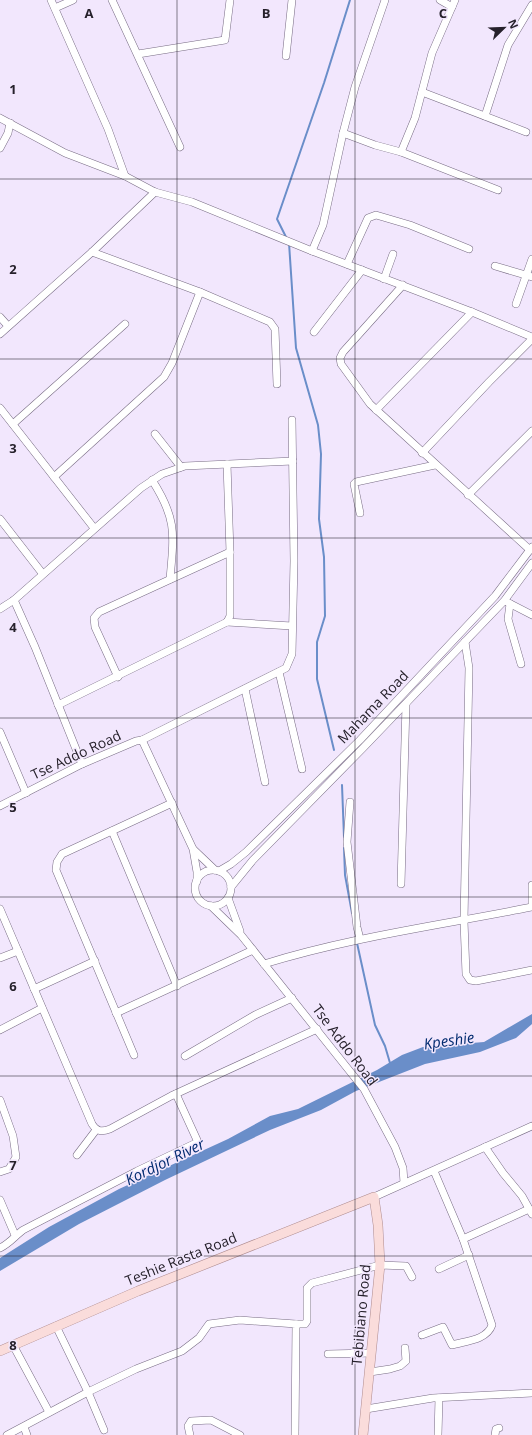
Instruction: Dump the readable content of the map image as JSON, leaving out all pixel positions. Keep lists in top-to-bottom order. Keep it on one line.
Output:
{"streets":{"main road":["Teshie Rasta Road","Tebibiano Road"],"street":["Mahama Road","Tse Addo Road"]},"crossings":[["Mahama Road","Tse Addo Road"],["Teshie Rasta Road","Tebibiano Road"]],"water":["Kpeshie","Kordjor River"],"north":"top right","grid":{"columns":["A","B","C"],"rows":["1","2","3","4","5","6","7","8"]}}
